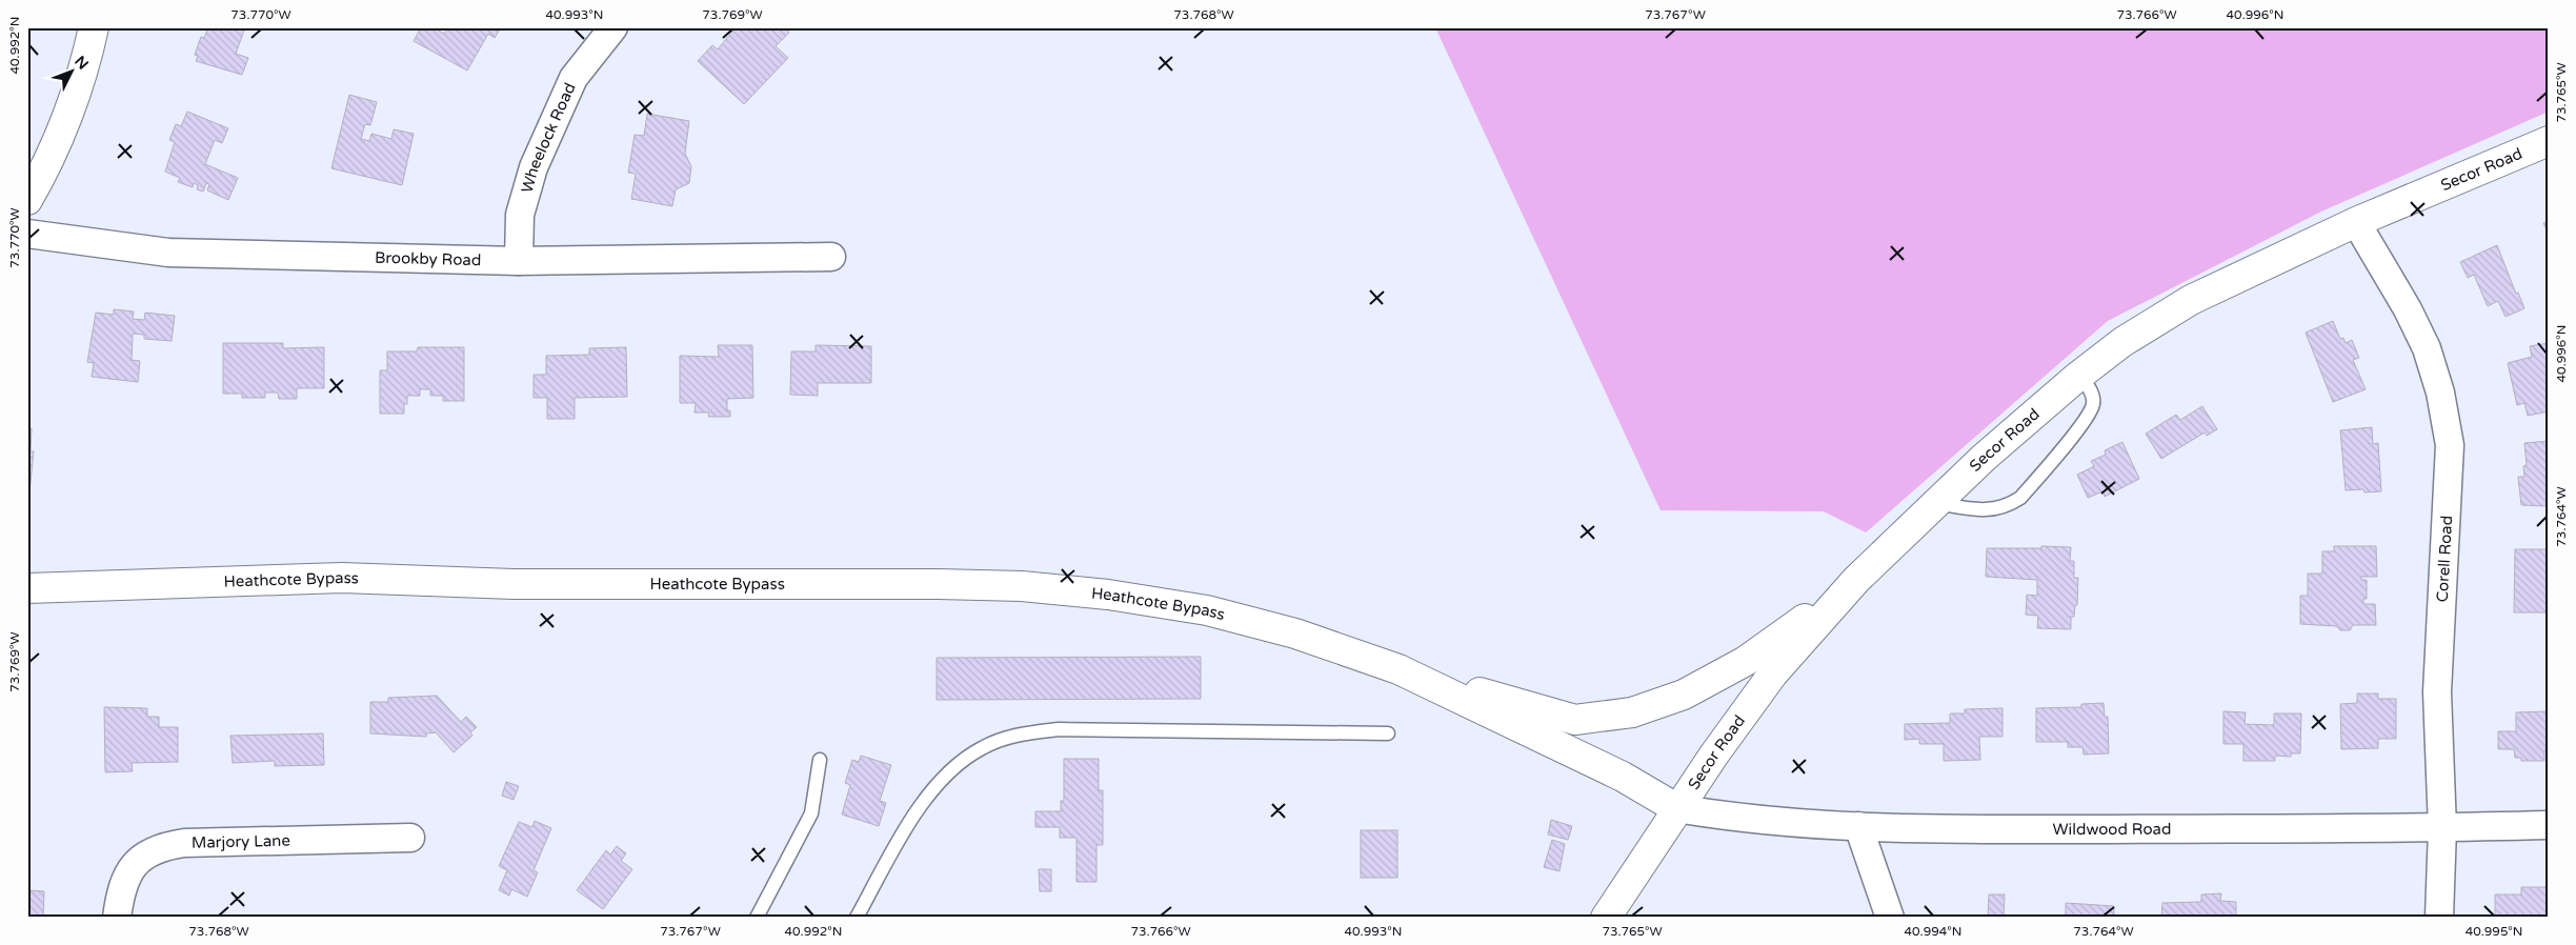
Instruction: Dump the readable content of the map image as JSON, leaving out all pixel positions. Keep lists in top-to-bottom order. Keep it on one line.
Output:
{"streets":{"main road":["Secor Road","Heathcote Bypass"],"street":["Wheelock Road","Brookby Road","Corell Road","Wildwood Road","Marjory Lane"]},"crossings":[["Wheelock Road","Brookby Road"],["Secor Road","Corell Road"],["Secor Road","Wildwood Road"],["Corell Road","Wildwood Road"]],"north":"top right","coordinates":["73.770°W","40.993°N","73.769°W","73.768°W","73.767°W","73.766°W","40.996°N","40.992°N","73.765°W","73.764°W","40.994°N","40.995°N"]}
